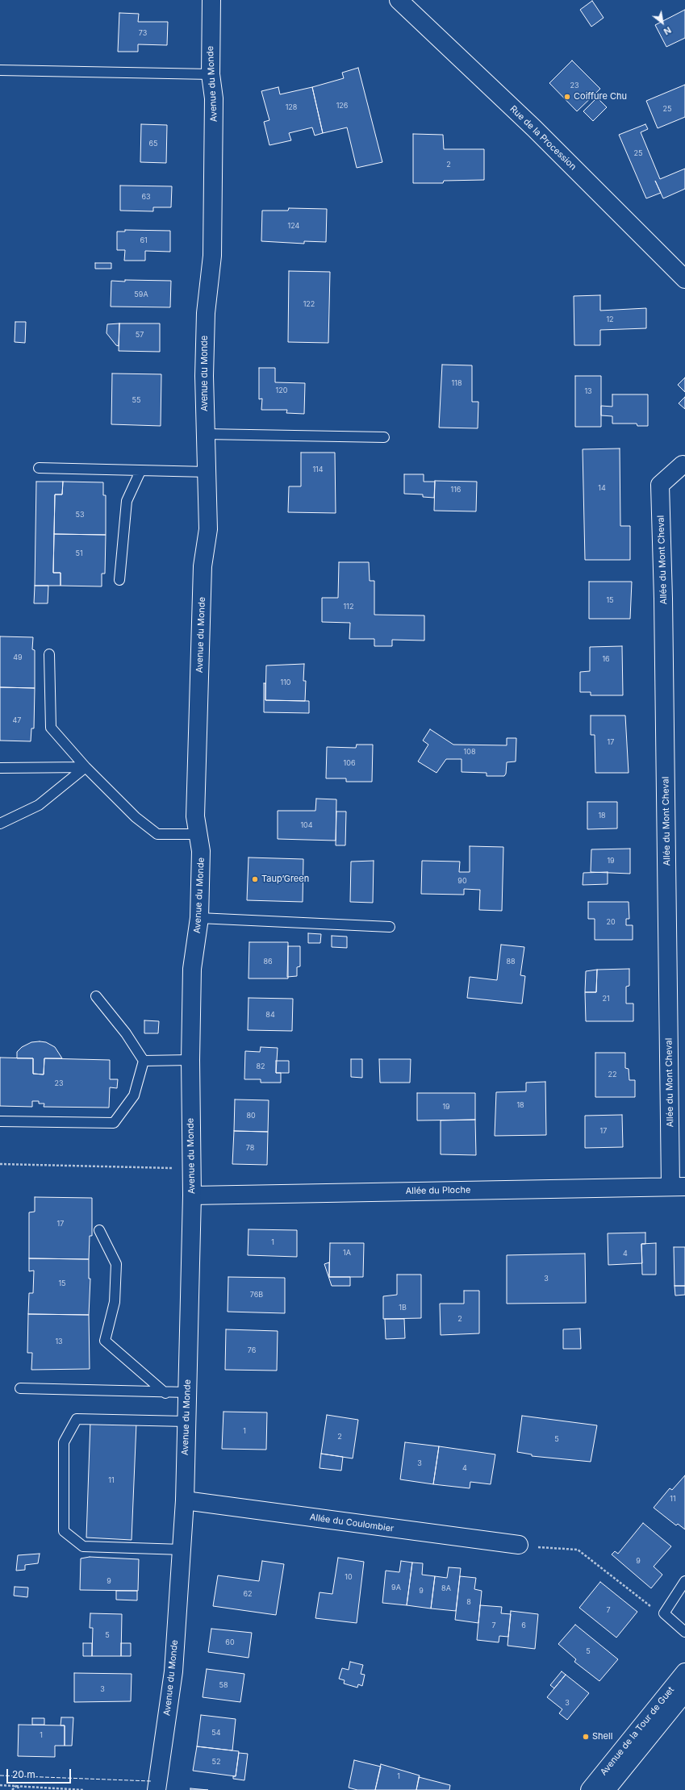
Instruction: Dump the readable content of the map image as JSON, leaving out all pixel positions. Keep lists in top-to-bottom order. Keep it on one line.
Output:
{"streets":{"street":["Avenue du Monde","Rue de la Procession","Allée du Mont Cheval","Allée du Ploche","Allée du Coulombier","Avenue de la Tour de Guet"]},"crossings":[["Avenue du Monde","Allée du Ploche"],["Avenue du Monde","Allée du Coulombier"],["Allée du Mont Cheval","Allée du Ploche"]],"places":["Coiffure Chu","Taup’Green","Shell"],"house_numbers":["73","23","126","128","25","65","25","2","63","124","61","59A","122","12","57","118","120","13","55","114","14","116","53","51","15","112","49","16","110","47","17","108","106","18","104","19","90","20","86","88","21","84","82","22","23","18","19","80","17","78","17","1","1A","4","3","15","76B","1B","2","13","76","1","2","5","3","4","11","11","9","10","9","9A","8A","9","62","8","7","7","6","5","60","5","58","3","3","54","1","52","1"],"scale_bar":"20 m","north":"bottom right"}
